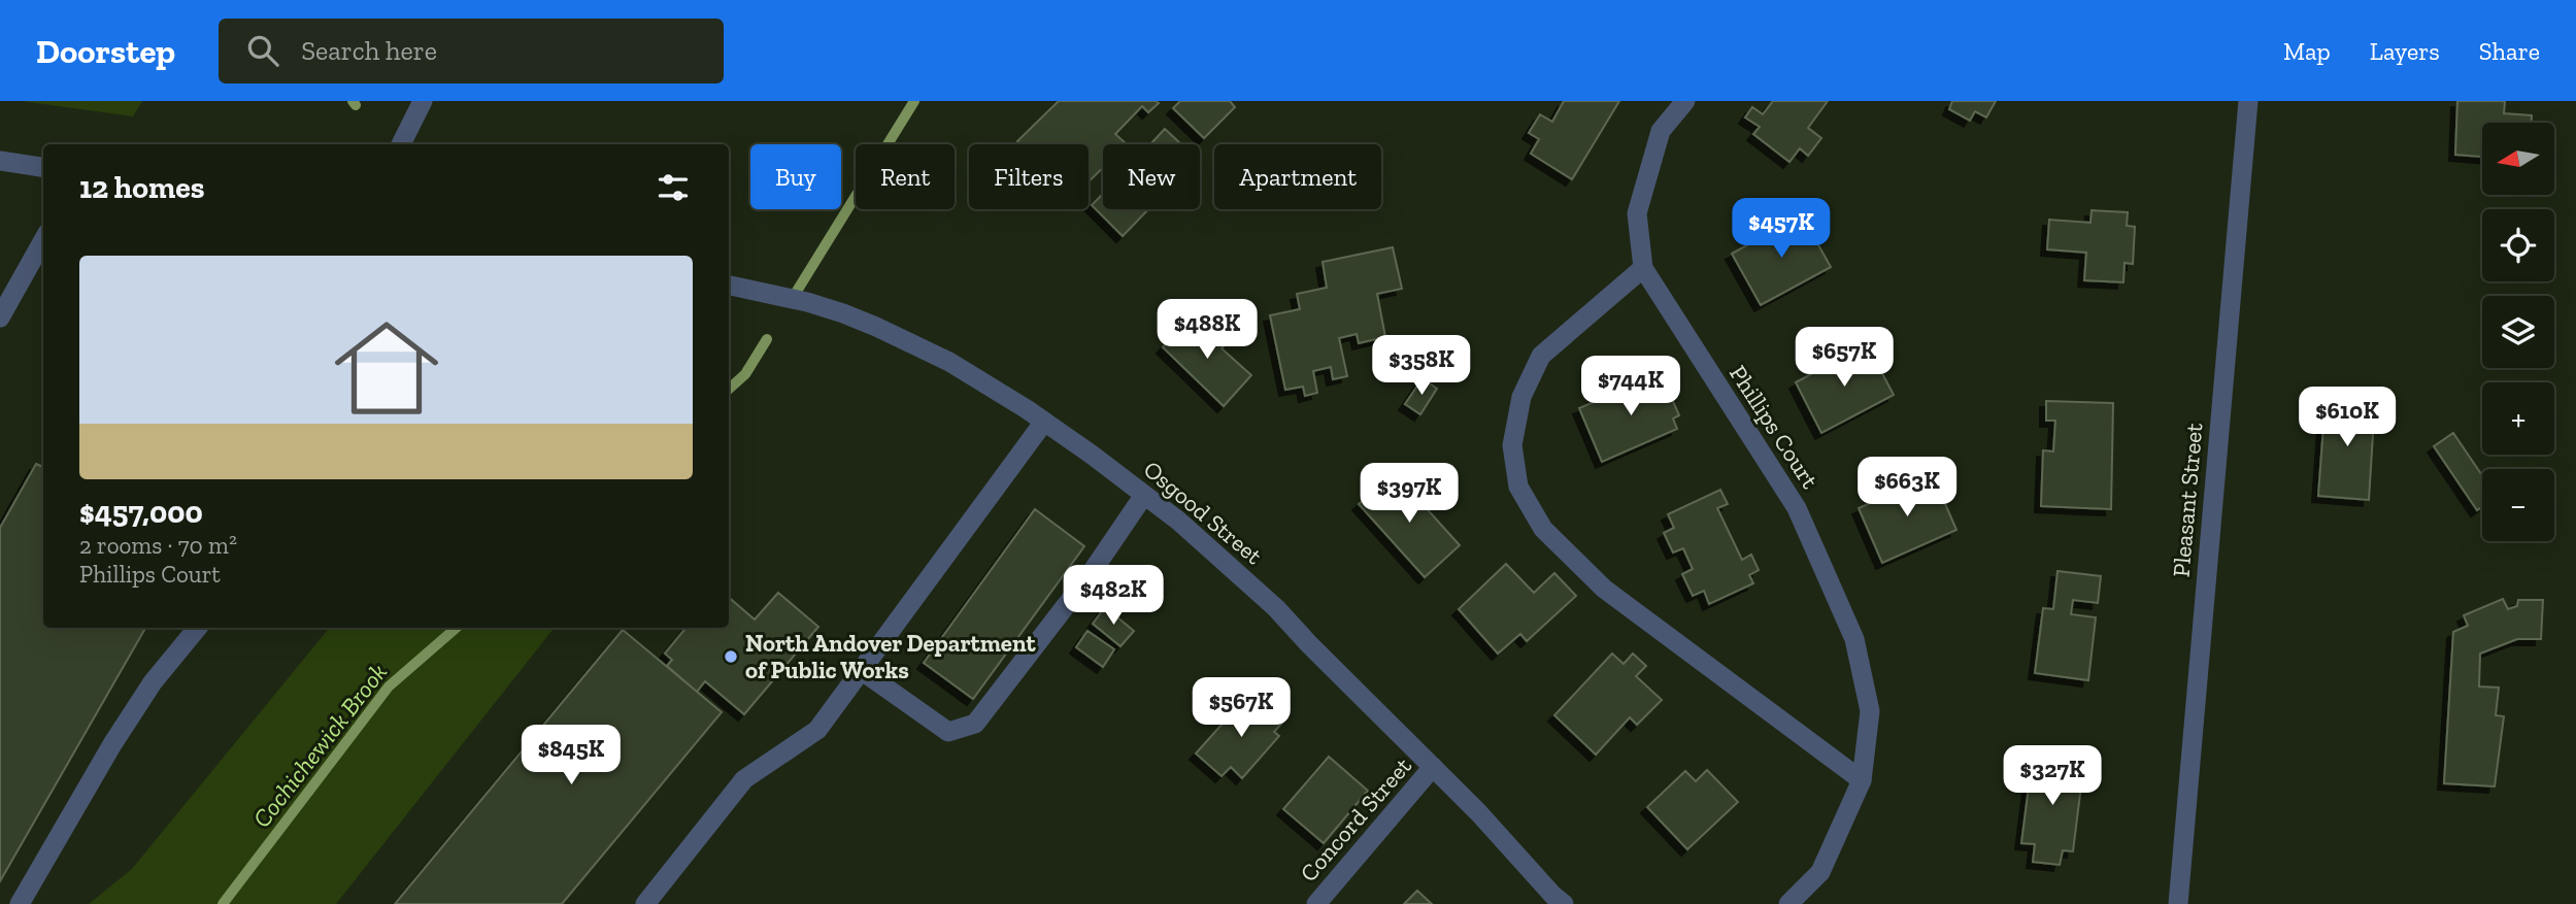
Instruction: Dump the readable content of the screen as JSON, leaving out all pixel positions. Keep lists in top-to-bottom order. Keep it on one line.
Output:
{"streets":{"street":["Phillips Court","Pleasant Street","Osgood Street","Concord Street"]},"crossings":[["Osgood Street","Concord Street"]],"water":["Cochichewick Brook"],"places":["North Andover Department of Public Works"],"north":"left","page":{"header":"Doorstep","search":"Search here","nav":["Map","Layers","Share"],"map_buttons":["+","−"],"chip":["Buy","Rent","Filters","New","Apartment"],"heading":"12 homes","price":["$457K","$488K","$657K","$358K","$744K","$610K","$663K","$397K","$482K","$567K","$845K","$327K"],"list":[{"name":"$457,000","note":"2 rooms · 70 m² · Phillips Court"}]}}
